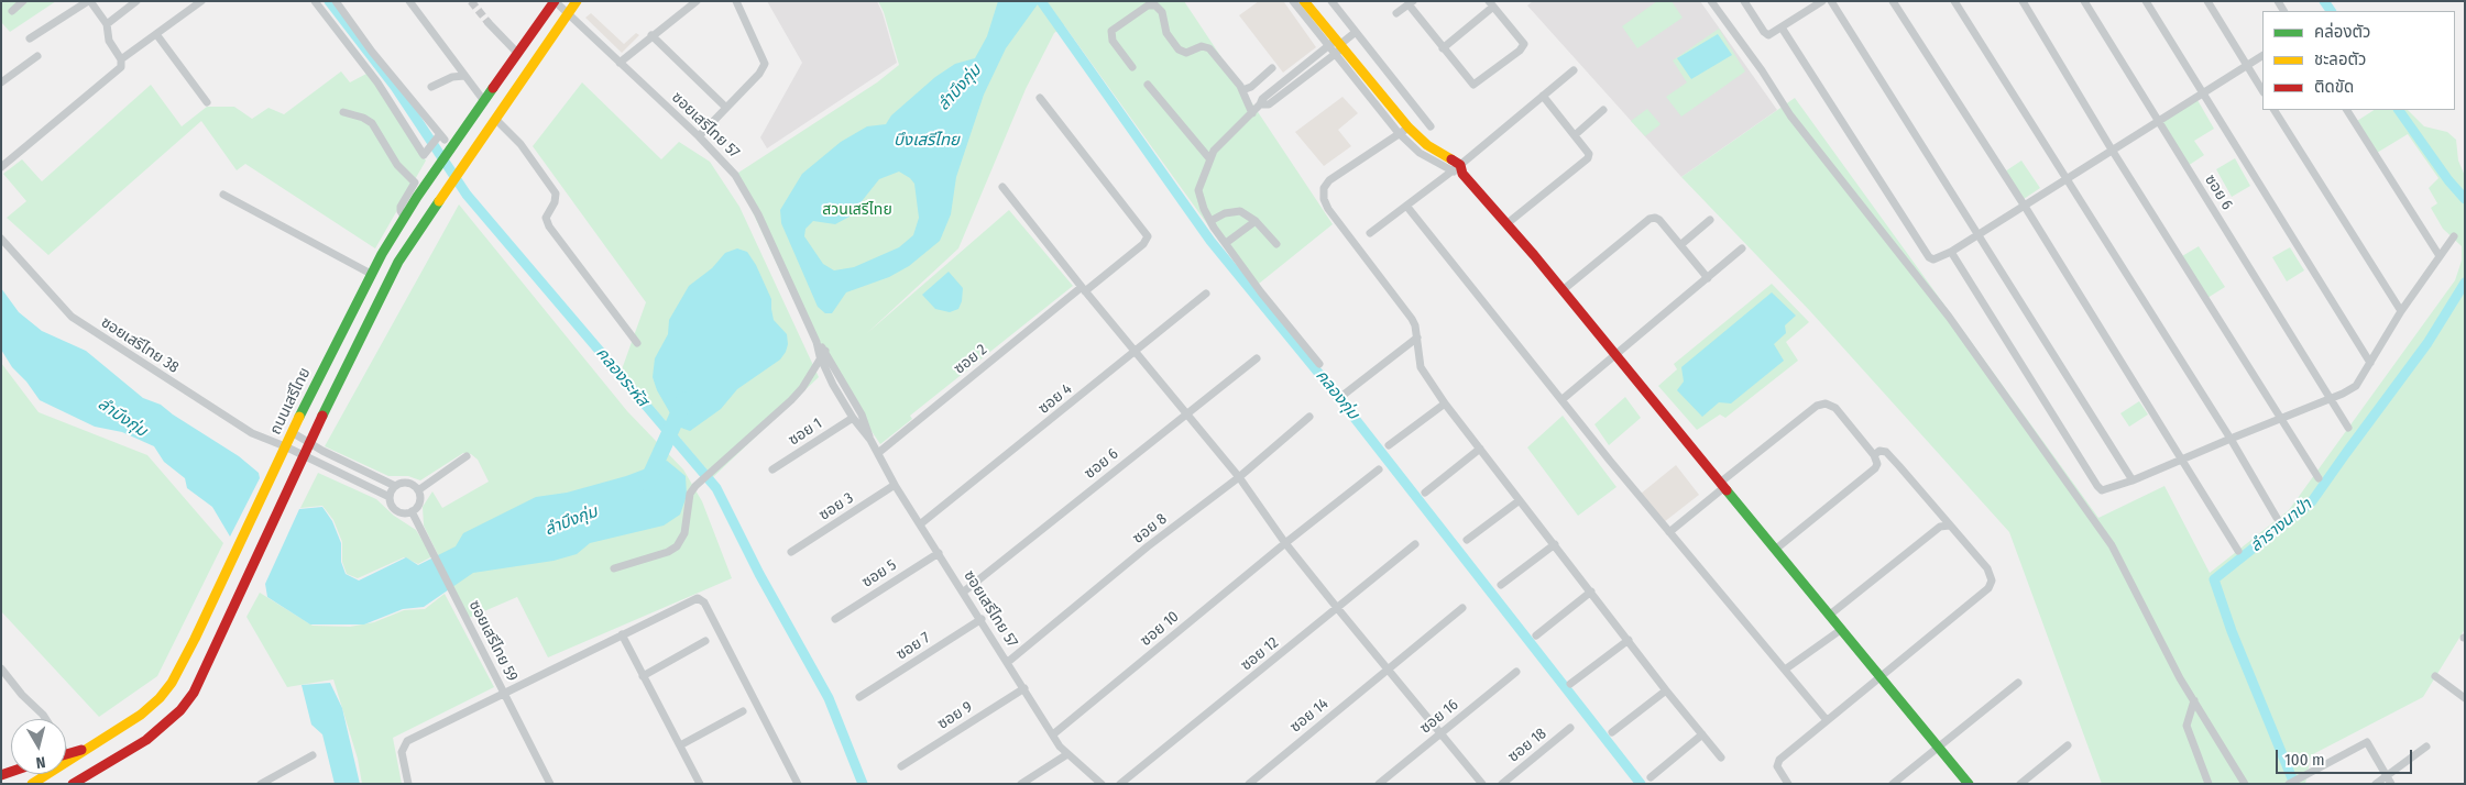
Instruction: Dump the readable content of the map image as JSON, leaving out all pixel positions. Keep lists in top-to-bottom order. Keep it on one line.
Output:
{"streets":{"main road":["ถนนเสรีไทย"],"street":["ซอยเสรีไทย 57","ซอย 6","ซอยเสรีไทย 38","ซอย 2","ซอย 4","ซอย 1","ซอย 3","ซอย 8","ซอย 5","ซอย 10","ซอยเสรีไทย 59","ซอย 7","ซอย 12","ซอย 9","ซอย 14","ซอย 16","ซอย 18"]},"crossings":[["ซอยเสรีไทย 57","ซอย 6"],["ซอยเสรีไทย 57","ซอย 2"],["ซอยเสรีไทย 57","ซอย 4"],["ซอยเสรีไทย 57","ถนนเสรีไทย"],["ซอยเสรีไทย 57","ซอย 1"],["ซอยเสรีไทย 57","ซอย 3"],["ซอยเสรีไทย 57","ซอย 8"],["ซอยเสรีไทย 57","ซอย 5"],["ซอยเสรีไทย 57","ซอย 10"],["ซอยเสรีไทย 57","ซอย 7"],["ซอยเสรีไทย 57","ซอย 9"],["ซอยเสรีไทย 38","ถนนเสรีไทย"]],"water":["ลำบึงกุ่ม","บึงเสรีไทย","คลองระหัส","คลองกุ่ม","ลำรางนาป่า"],"parks":["สวนเสรีไทย"],"legend":["คล่องตัว","ชะลอตัว","ติดขัด"],"scale_bar":"100 m","north":"bottom"}
